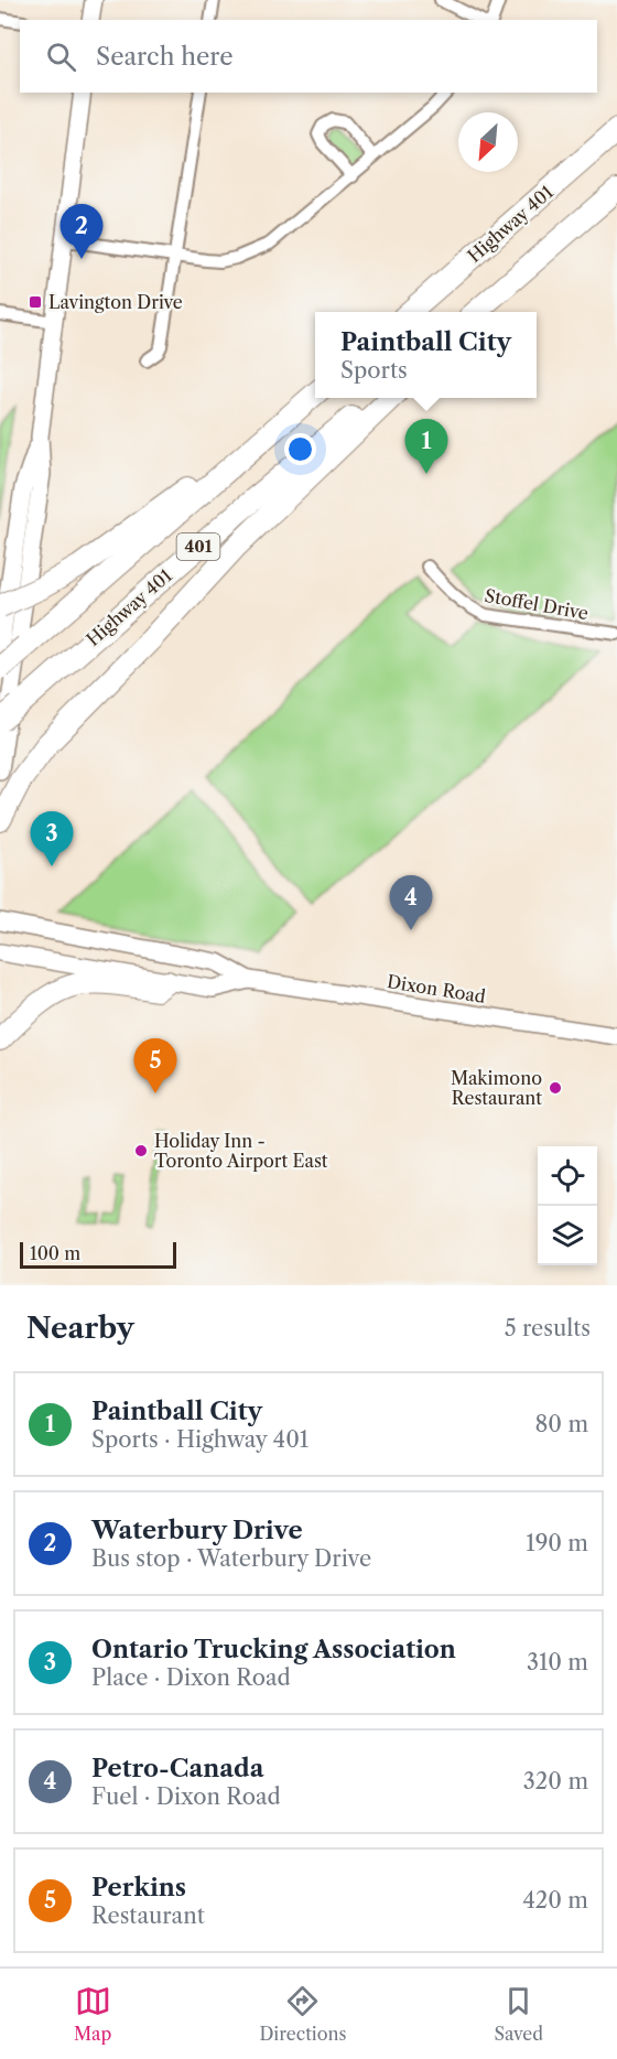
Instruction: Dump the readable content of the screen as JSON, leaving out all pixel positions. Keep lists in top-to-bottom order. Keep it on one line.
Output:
{"streets":{"highway":["Highway 401","401"],"main road":["Dixon Road"],"street":["Stoffel Drive"]},"places":{"transit":["Lavington Drive"],"other":["Makimono Restaurant","Holiday Inn - Toronto Airport East"]},"scale_bar":"100 m","north":"bottom left","page":{"search":"Search here","pins":["2","1","3","4","5"],"popup":["Paintball City","Sports"],"scale":"100 m","heading":["Nearby","5 results"],"list":[{"mark":"1","name":"Paintball City","note":"Sports · Highway 401","value":"80 m"},{"mark":"2","name":"Waterbury Drive","note":"Bus stop · Waterbury Drive","value":"190 m"},{"mark":"3","name":"Ontario Trucking Association","note":"Place · Dixon Road","value":"310 m"},{"mark":"4","name":"Petro-Canada","note":"Fuel · Dixon Road","value":"320 m"},{"mark":"5","name":"Perkins","note":"Restaurant","value":"420 m"}],"nav":["Map","Directions","Saved"]}}
